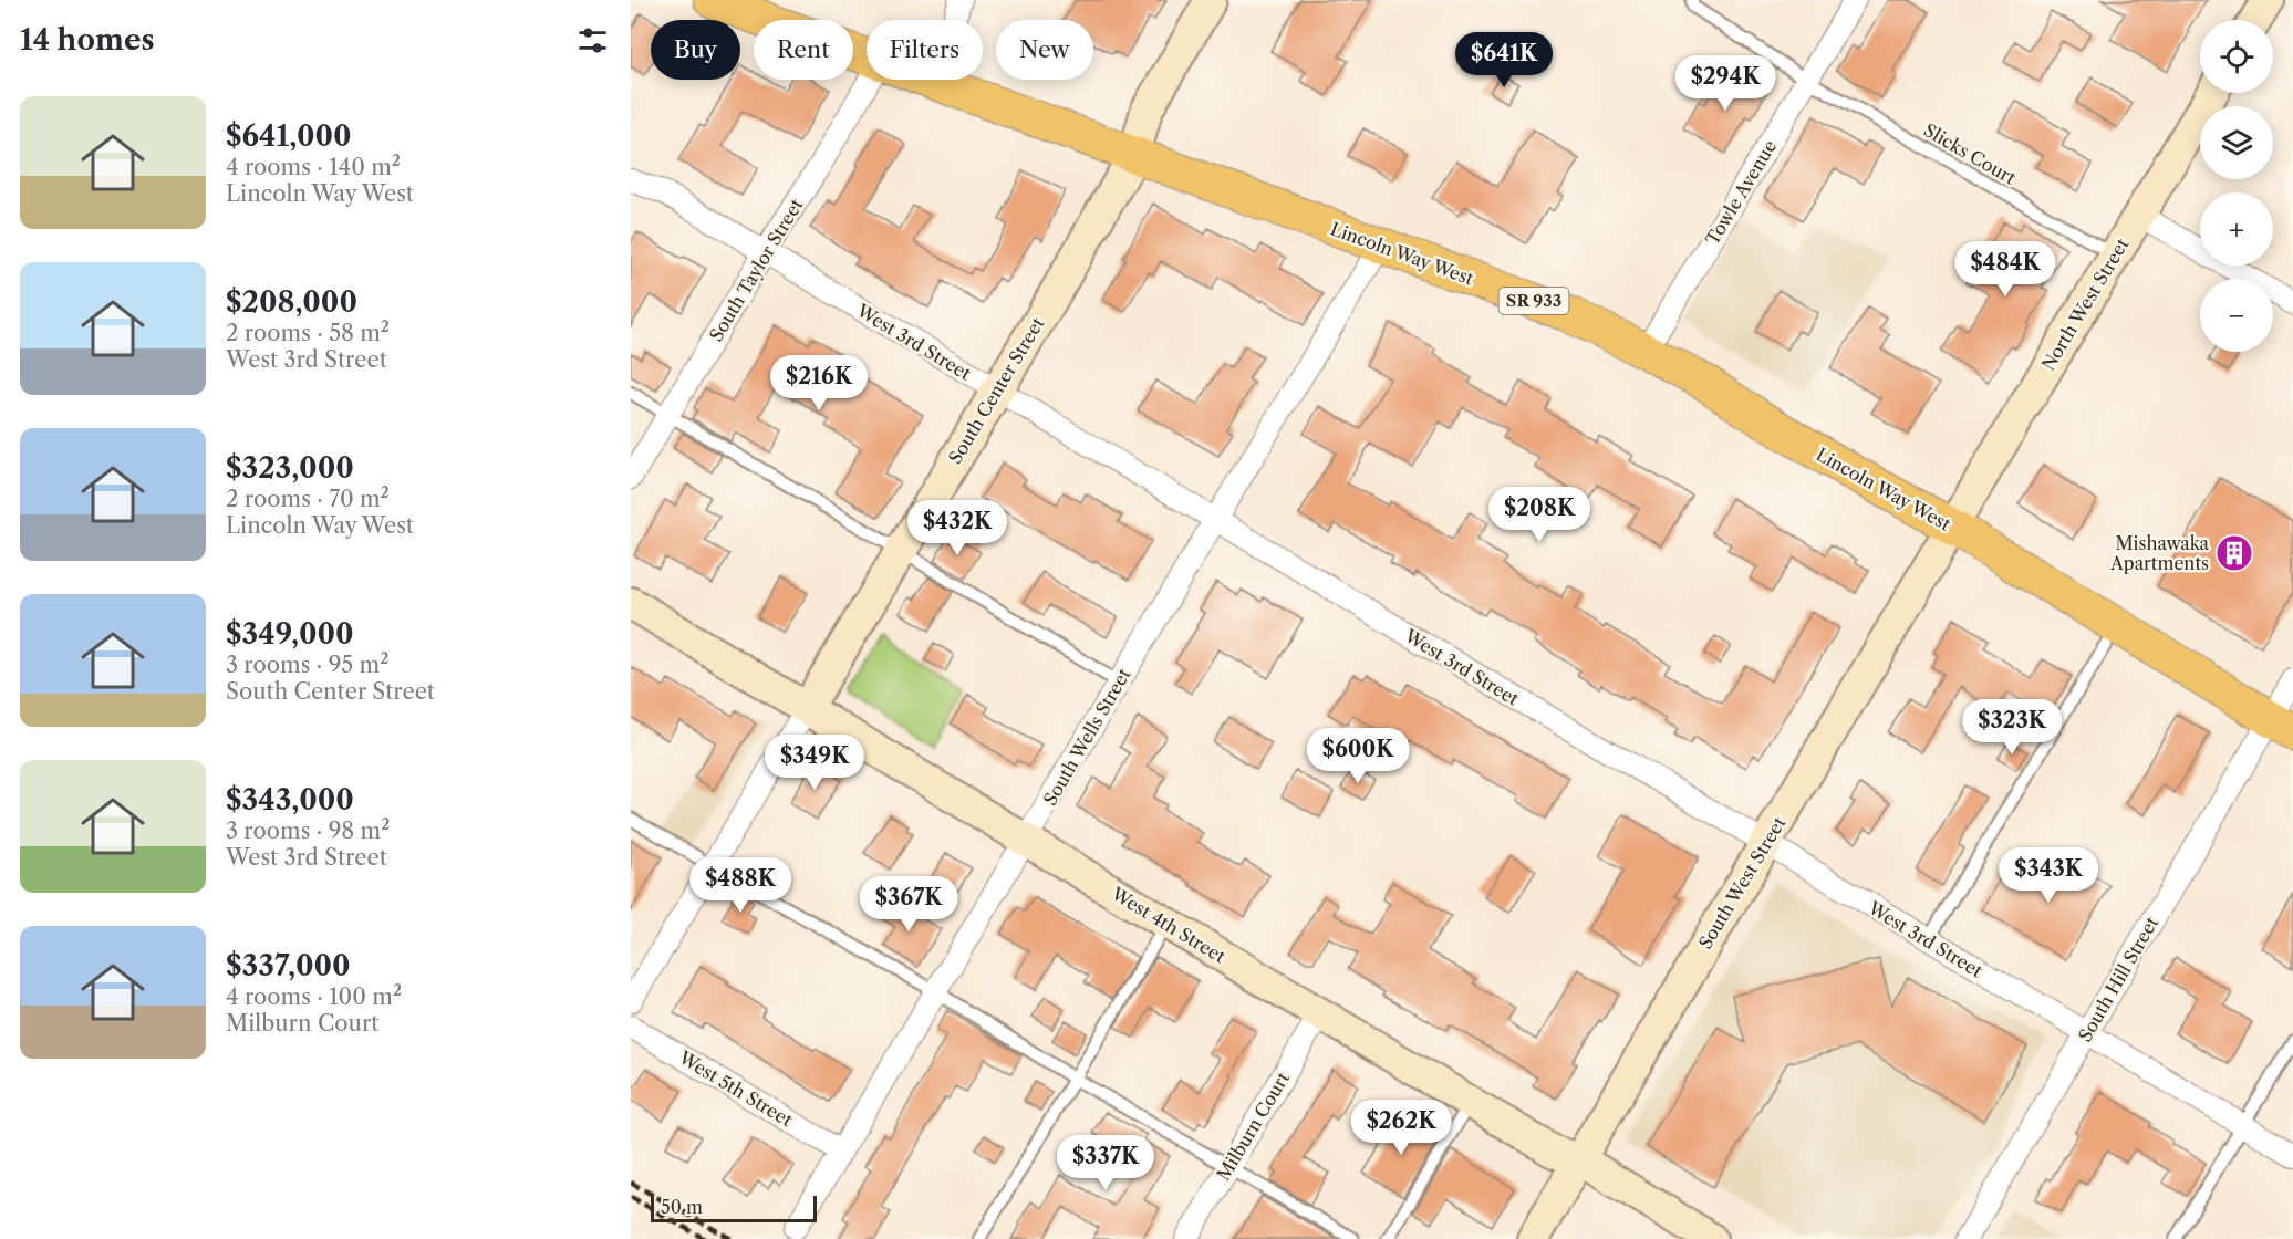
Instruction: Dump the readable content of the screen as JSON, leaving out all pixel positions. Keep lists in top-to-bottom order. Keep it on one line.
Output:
{"streets":{"main road":["Lincoln Way West","SR 933"],"street":["Towle Avenue","South Taylor Street","North West Street","West 3rd Street","South Center Street","South Wells Street","South West Street","West 4th Street","South Hill Street","West 5th Street","Milburn Court"],"lane":["Slicks Court"]},"crossings":[["Slicks Court","Towle Avenue"],["Slicks Court","North West Street"],["Towle Avenue","Lincoln Way West"],["Lincoln Way West","North West Street"],["Lincoln Way West","South Center Street"],["Lincoln Way West","South Wells Street"],["Lincoln Way West","South West Street"],["Lincoln Way West","South Hill Street"],["South Taylor Street","West 3rd Street"],["North West Street","South West Street"],["West 3rd Street","South Center Street"],["West 3rd Street","South Wells Street"],["West 3rd Street","South West Street"],["West 3rd Street","South Hill Street"],["South Center Street","West 4th Street"],["South Wells Street","West 4th Street"],["South Wells Street","West 5th Street"],["South West Street","West 4th Street"],["West 4th Street","Milburn Court"]],"places":{"building":["Mishawaka Apartments"]},"scale_bar":"50 m","page":{"heading":"14 homes","map_buttons":["+","−"],"chip":["Buy","Rent","Filters","New"],"price":["$641K","$294K","$484K","$216K","$208K","$432K","$323K","$600K","$349K","$343K","$488K","$367K","$262K","$337K"],"list":[{"name":"$641,000","note":"4 rooms · 140 m² · Lincoln Way West"},{"name":"$208,000","note":"2 rooms · 58 m² · West 3rd Street"},{"name":"$323,000","note":"2 rooms · 70 m² · Lincoln Way West"},{"name":"$349,000","note":"3 rooms · 95 m² · South Center Street"},{"name":"$343,000","note":"3 rooms · 98 m² · West 3rd Street"},{"name":"$337,000","note":"4 rooms · 100 m² · Milburn Court"}],"scale":"50 m"}}
